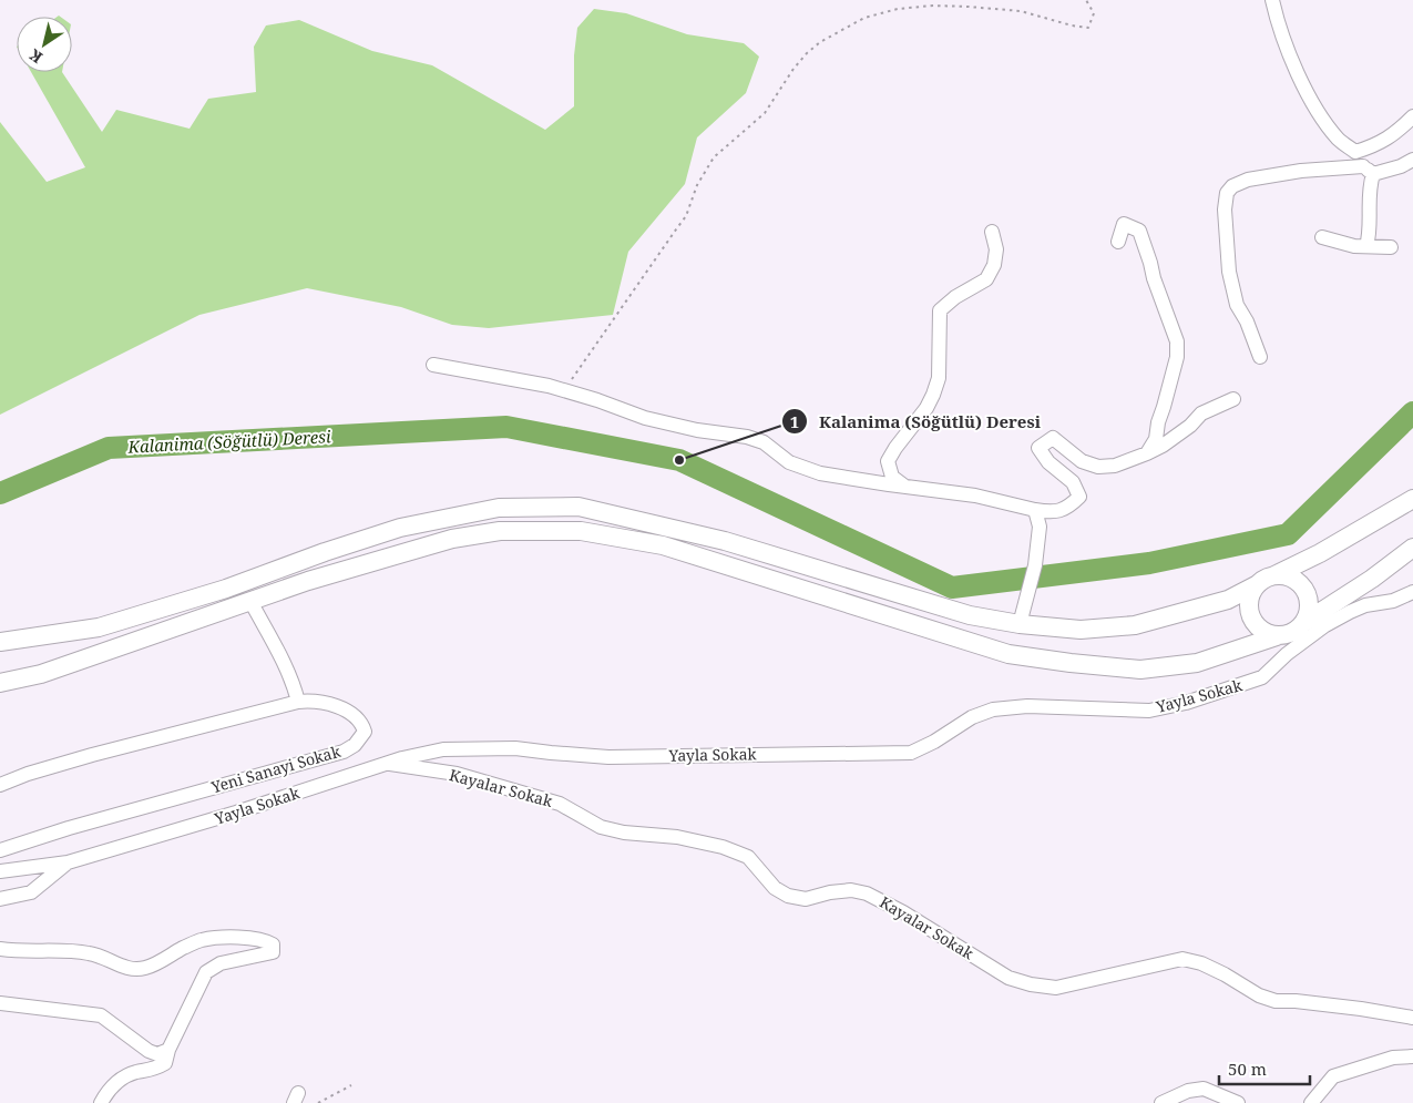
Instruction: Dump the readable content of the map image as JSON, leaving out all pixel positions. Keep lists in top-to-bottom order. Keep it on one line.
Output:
{"streets":{"street":["Yayla Sokak","Yeni Sanayi Sokak","Kayalar Sokak"]},"crossings":[["Yayla Sokak","Kayalar Sokak"]],"water":["Kalanima (Söğütlü) Deresi"],"places":["Kalanima (Söğütlü) Deresi"],"scale_bar":"50 m","north":"bottom left"}
